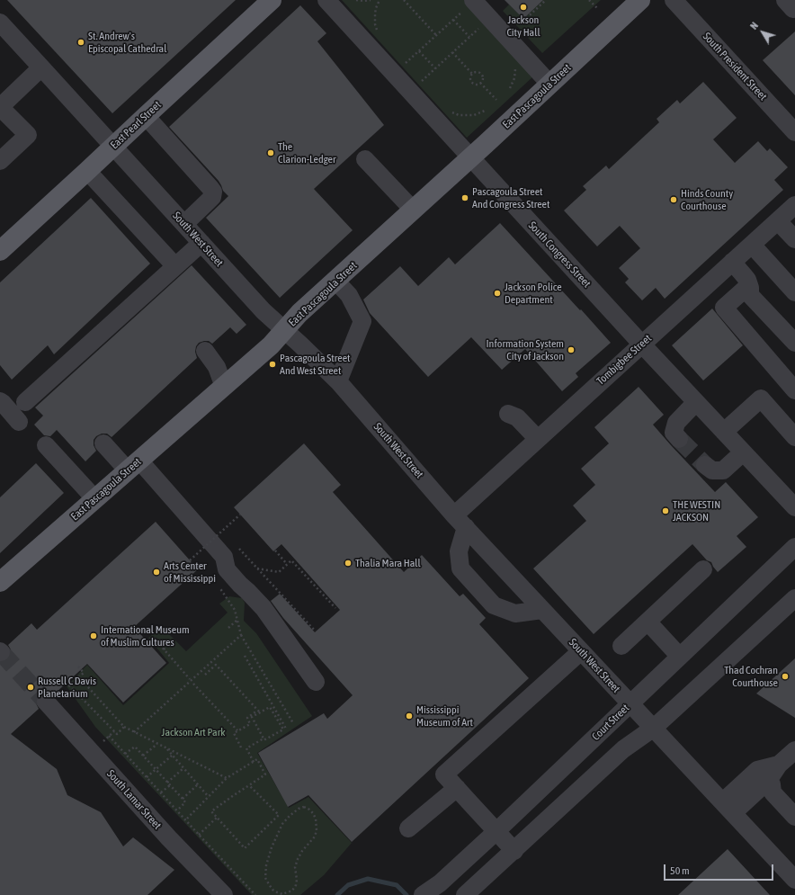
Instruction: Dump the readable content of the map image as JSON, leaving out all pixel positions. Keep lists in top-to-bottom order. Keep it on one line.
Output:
{"streets":{"main road":["East Pascagoula Street","East Pearl Street"],"street":["South President Street","South West Street","South Congress Street","Tombigbee Street","Court Street","South Lamar Street"]},"crossings":[["East Pascagoula Street","South West Street"],["East Pascagoula Street","South Congress Street"],["East Pearl Street","South West Street"],["South West Street","Tombigbee Street"],["South West Street","Court Street"],["South Congress Street","Tombigbee Street"]],"parks":["Jackson Art Park"],"places":["Jackson City Hall","St. Andrew's Episcopal Cathedral","The Clarion-Ledger","Pascagoula Street And Congress Street","Hinds County Courthouse","Jackson Police Department","Information System City of Jackson","Pascagoula Street And West Street","THE WESTIN JACKSON","Thalia Mara Hall","Arts Center of Mississippi","International Museum of Muslim Cultures","Thad Cochran Courthouse","Russell C Davis Planetarium","Mississippi Museum of Art"],"scale_bar":"50 m","north":"top left"}
